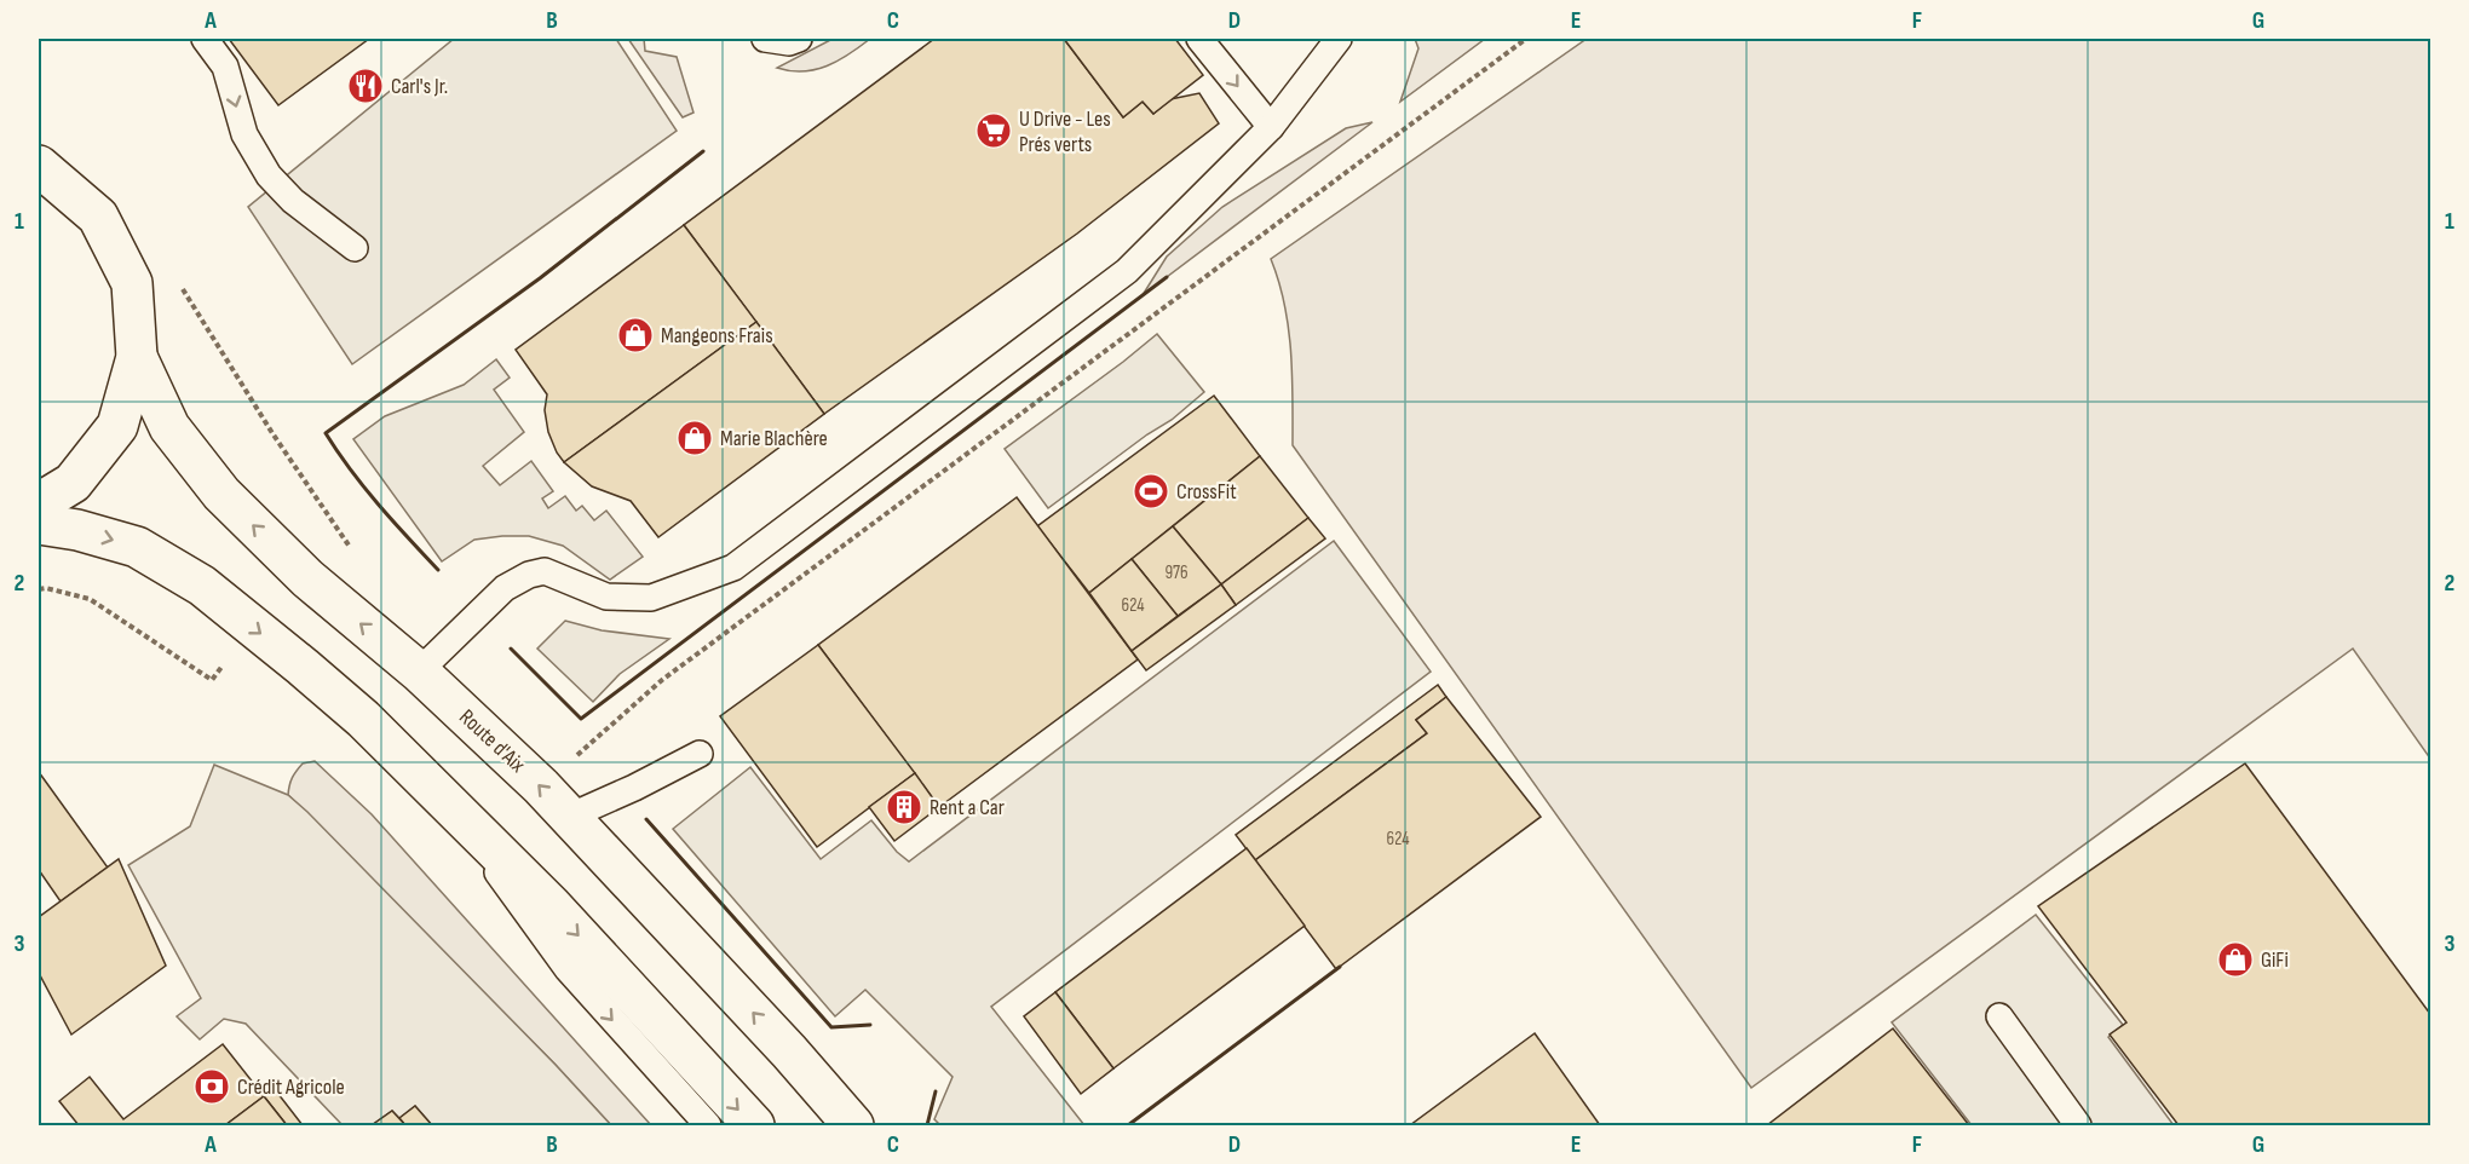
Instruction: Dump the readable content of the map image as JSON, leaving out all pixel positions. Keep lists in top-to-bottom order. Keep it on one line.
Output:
{"streets":{"main road":["Route d'Aix"]},"places":{"restaurant":["Carl's Jr."],"supermarket":["U Drive - Les Prés verts"],"shop":["Mangeons Frais","Marie Blachère","GiFi"],"sports":["CrossFit"],"building":["Rent a Car"],"bank":["Crédit Agricole"]},"house_numbers":["976","624","624"],"grid":{"columns":["A","B","C","D","E","F","G"],"rows":["1","2","3"]}}
